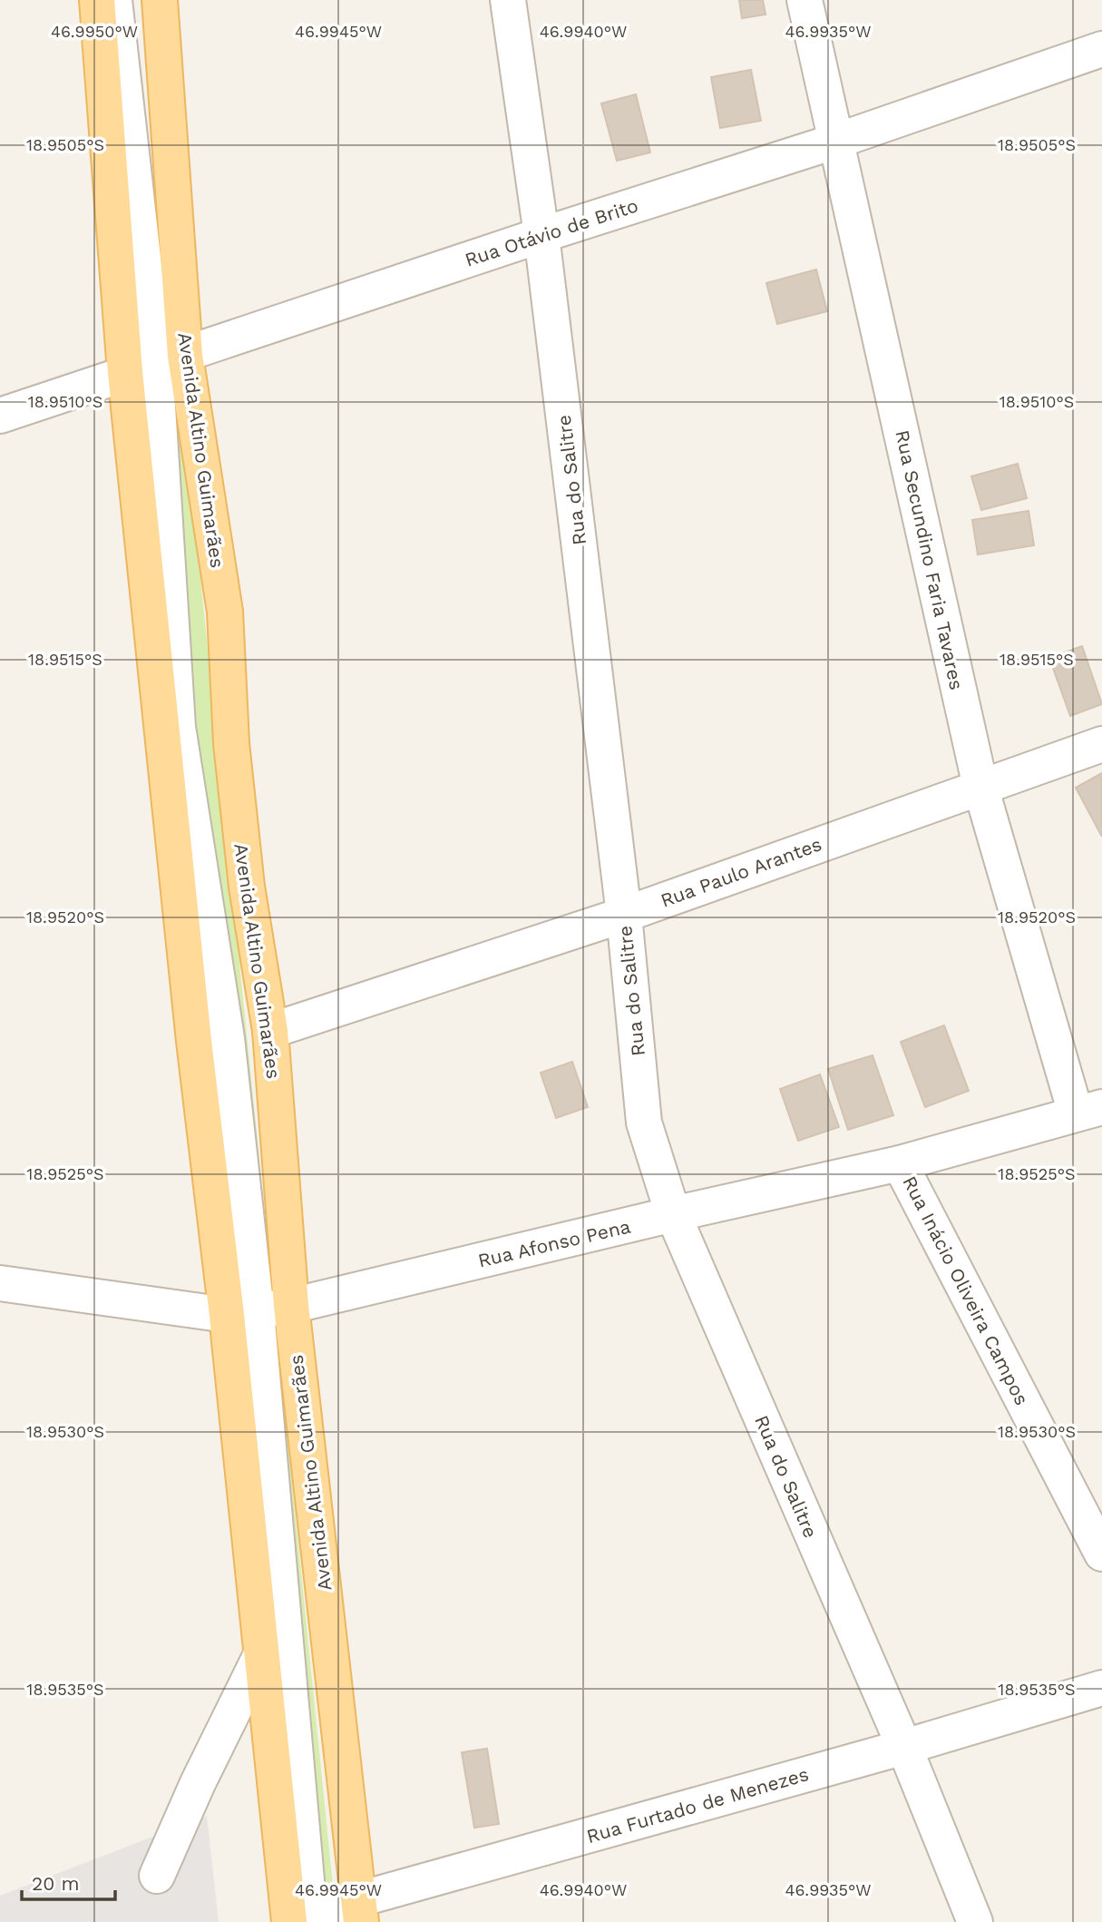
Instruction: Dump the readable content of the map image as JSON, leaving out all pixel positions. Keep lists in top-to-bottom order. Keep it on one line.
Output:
{"streets":{"main road":["Avenida Altino Guimarães"],"street":["Rua Otávio de Brito","Rua do Salitre","Rua Secundino Faria Tavares","Rua Paulo Arantes","Rua Afonso Pena","Rua Inácio Oliveira Campos","Rua Furtado de Menezes"]},"crossings":[["Rua Otávio de Brito","Avenida Altino Guimarães"],["Rua Otávio de Brito","Rua do Salitre"],["Rua Otávio de Brito","Rua Secundino Faria Tavares"],["Avenida Altino Guimarães","Rua Paulo Arantes"],["Avenida Altino Guimarães","Rua Afonso Pena"],["Avenida Altino Guimarães","Rua Furtado de Menezes"],["Rua do Salitre","Rua Paulo Arantes"],["Rua do Salitre","Rua Afonso Pena"],["Rua do Salitre","Rua Furtado de Menezes"],["Rua Secundino Faria Tavares","Rua Paulo Arantes"],["Rua Secundino Faria Tavares","Rua Afonso Pena"],["Rua Afonso Pena","Rua Inácio Oliveira Campos"]],"scale_bar":"20 m","coordinates":["46.9950°W","46.9945°W","46.9940°W","46.9935°W","18.9505°S","18.9510°S","18.9515°S","18.9520°S","18.9525°S","18.9530°S","18.9535°S"]}
